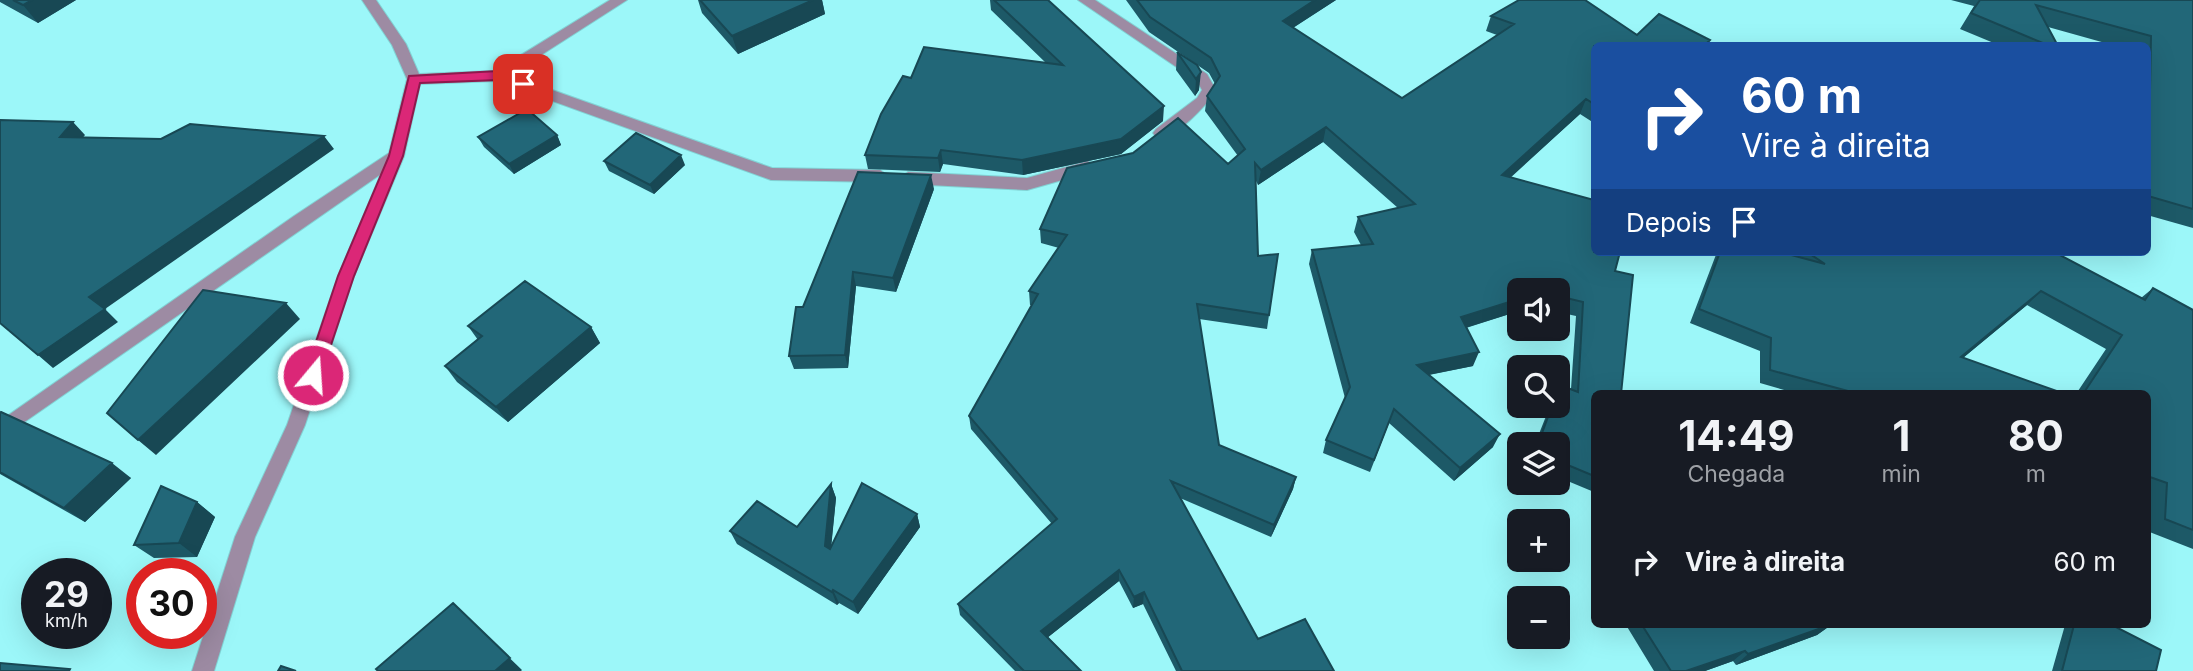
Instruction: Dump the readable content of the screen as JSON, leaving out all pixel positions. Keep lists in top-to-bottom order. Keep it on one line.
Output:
{"page":{"turn":["60 m","Vire à direita"],"then":"Depois","map_buttons":["+","−"],"eta":["14:49","Chegada","1","min","80","m"],"list":[{"name":"Vire à direita","value":"60 m"}],"speed":"29 km/h","limit":"30"}}
